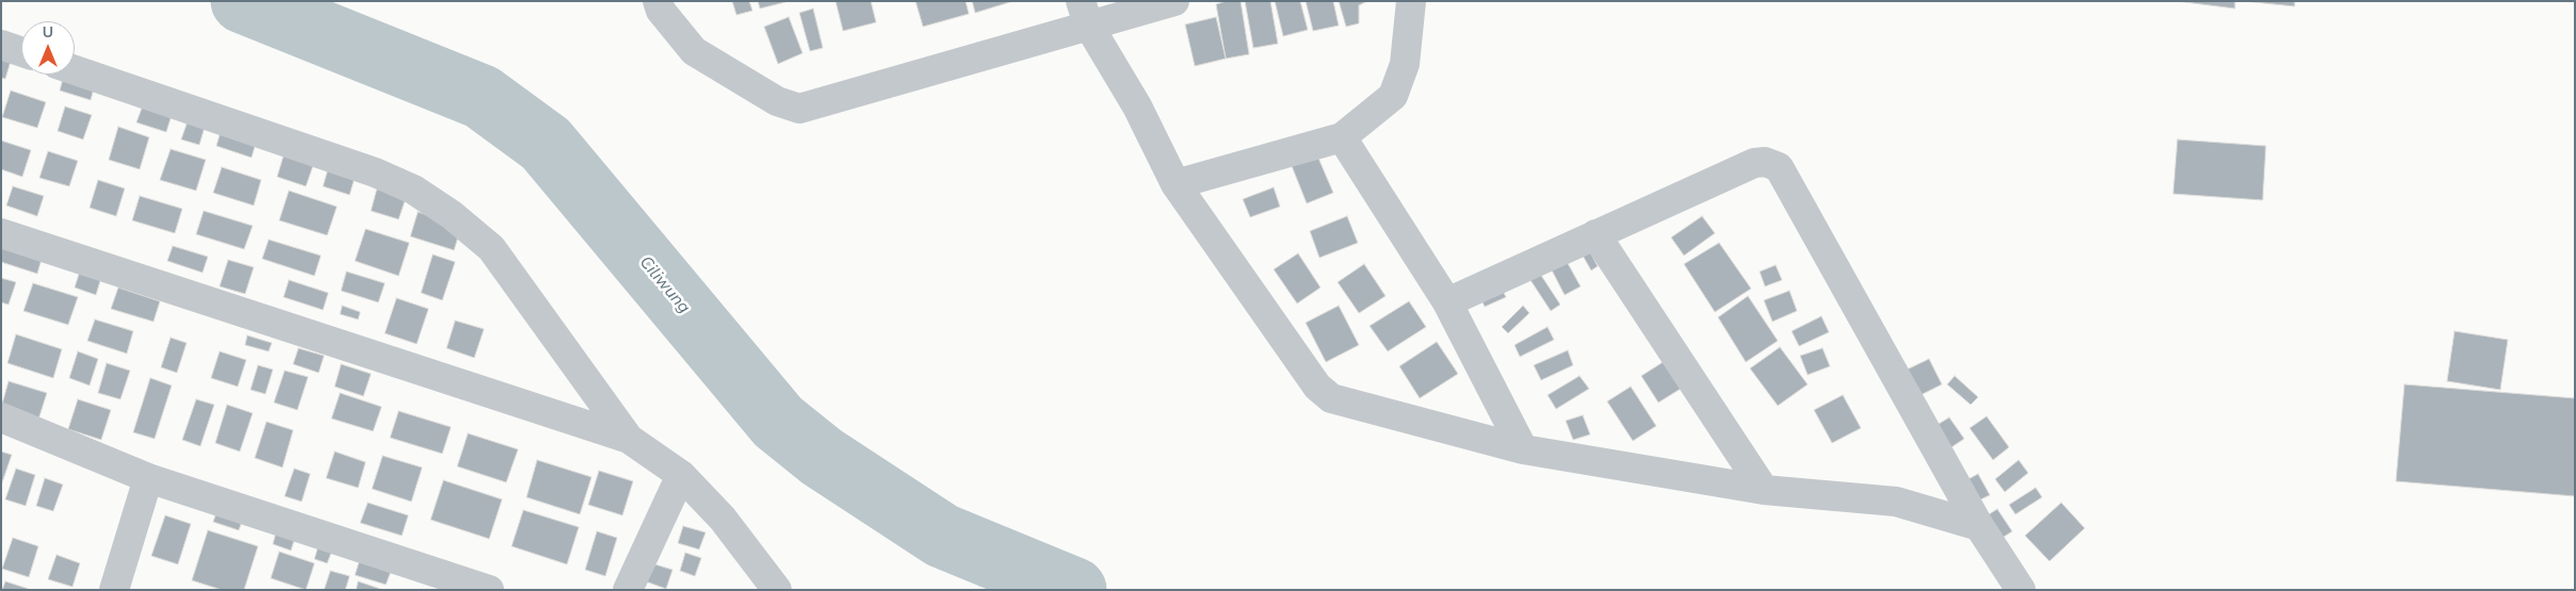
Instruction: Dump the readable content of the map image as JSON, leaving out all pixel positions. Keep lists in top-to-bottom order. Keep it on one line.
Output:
{"water":["Ciliwung"],"north":"top"}
